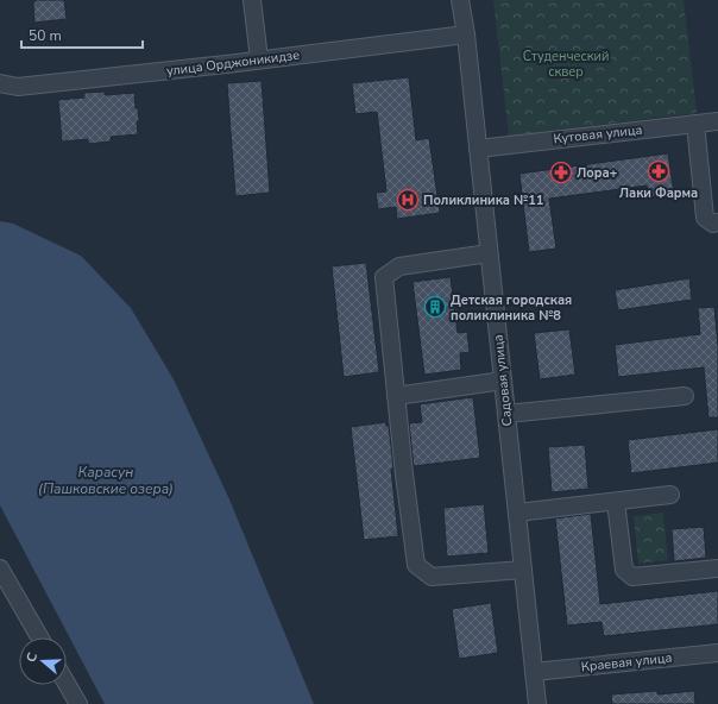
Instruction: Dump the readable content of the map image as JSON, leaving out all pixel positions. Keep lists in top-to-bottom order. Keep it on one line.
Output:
{"streets":{"street":["улица Орджоникидзе","Кутовая улица","Садовая улица","Краевая улица"]},"crossings":[["улица Орджоникидзе","Садовая улица"],["Кутовая улица","Садовая улица"],["Садовая улица","Краевая улица"]],"water":["Карасун (Пашковские озера)"],"parks":["Студенческий сквер"],"places":{"pharmacy":["Лаки Фарма","Лора+"],"hospital":["Поликлиника №11"],"building":["Детская городская поликлиника №8"]},"scale_bar":"50 m","north":"left"}
